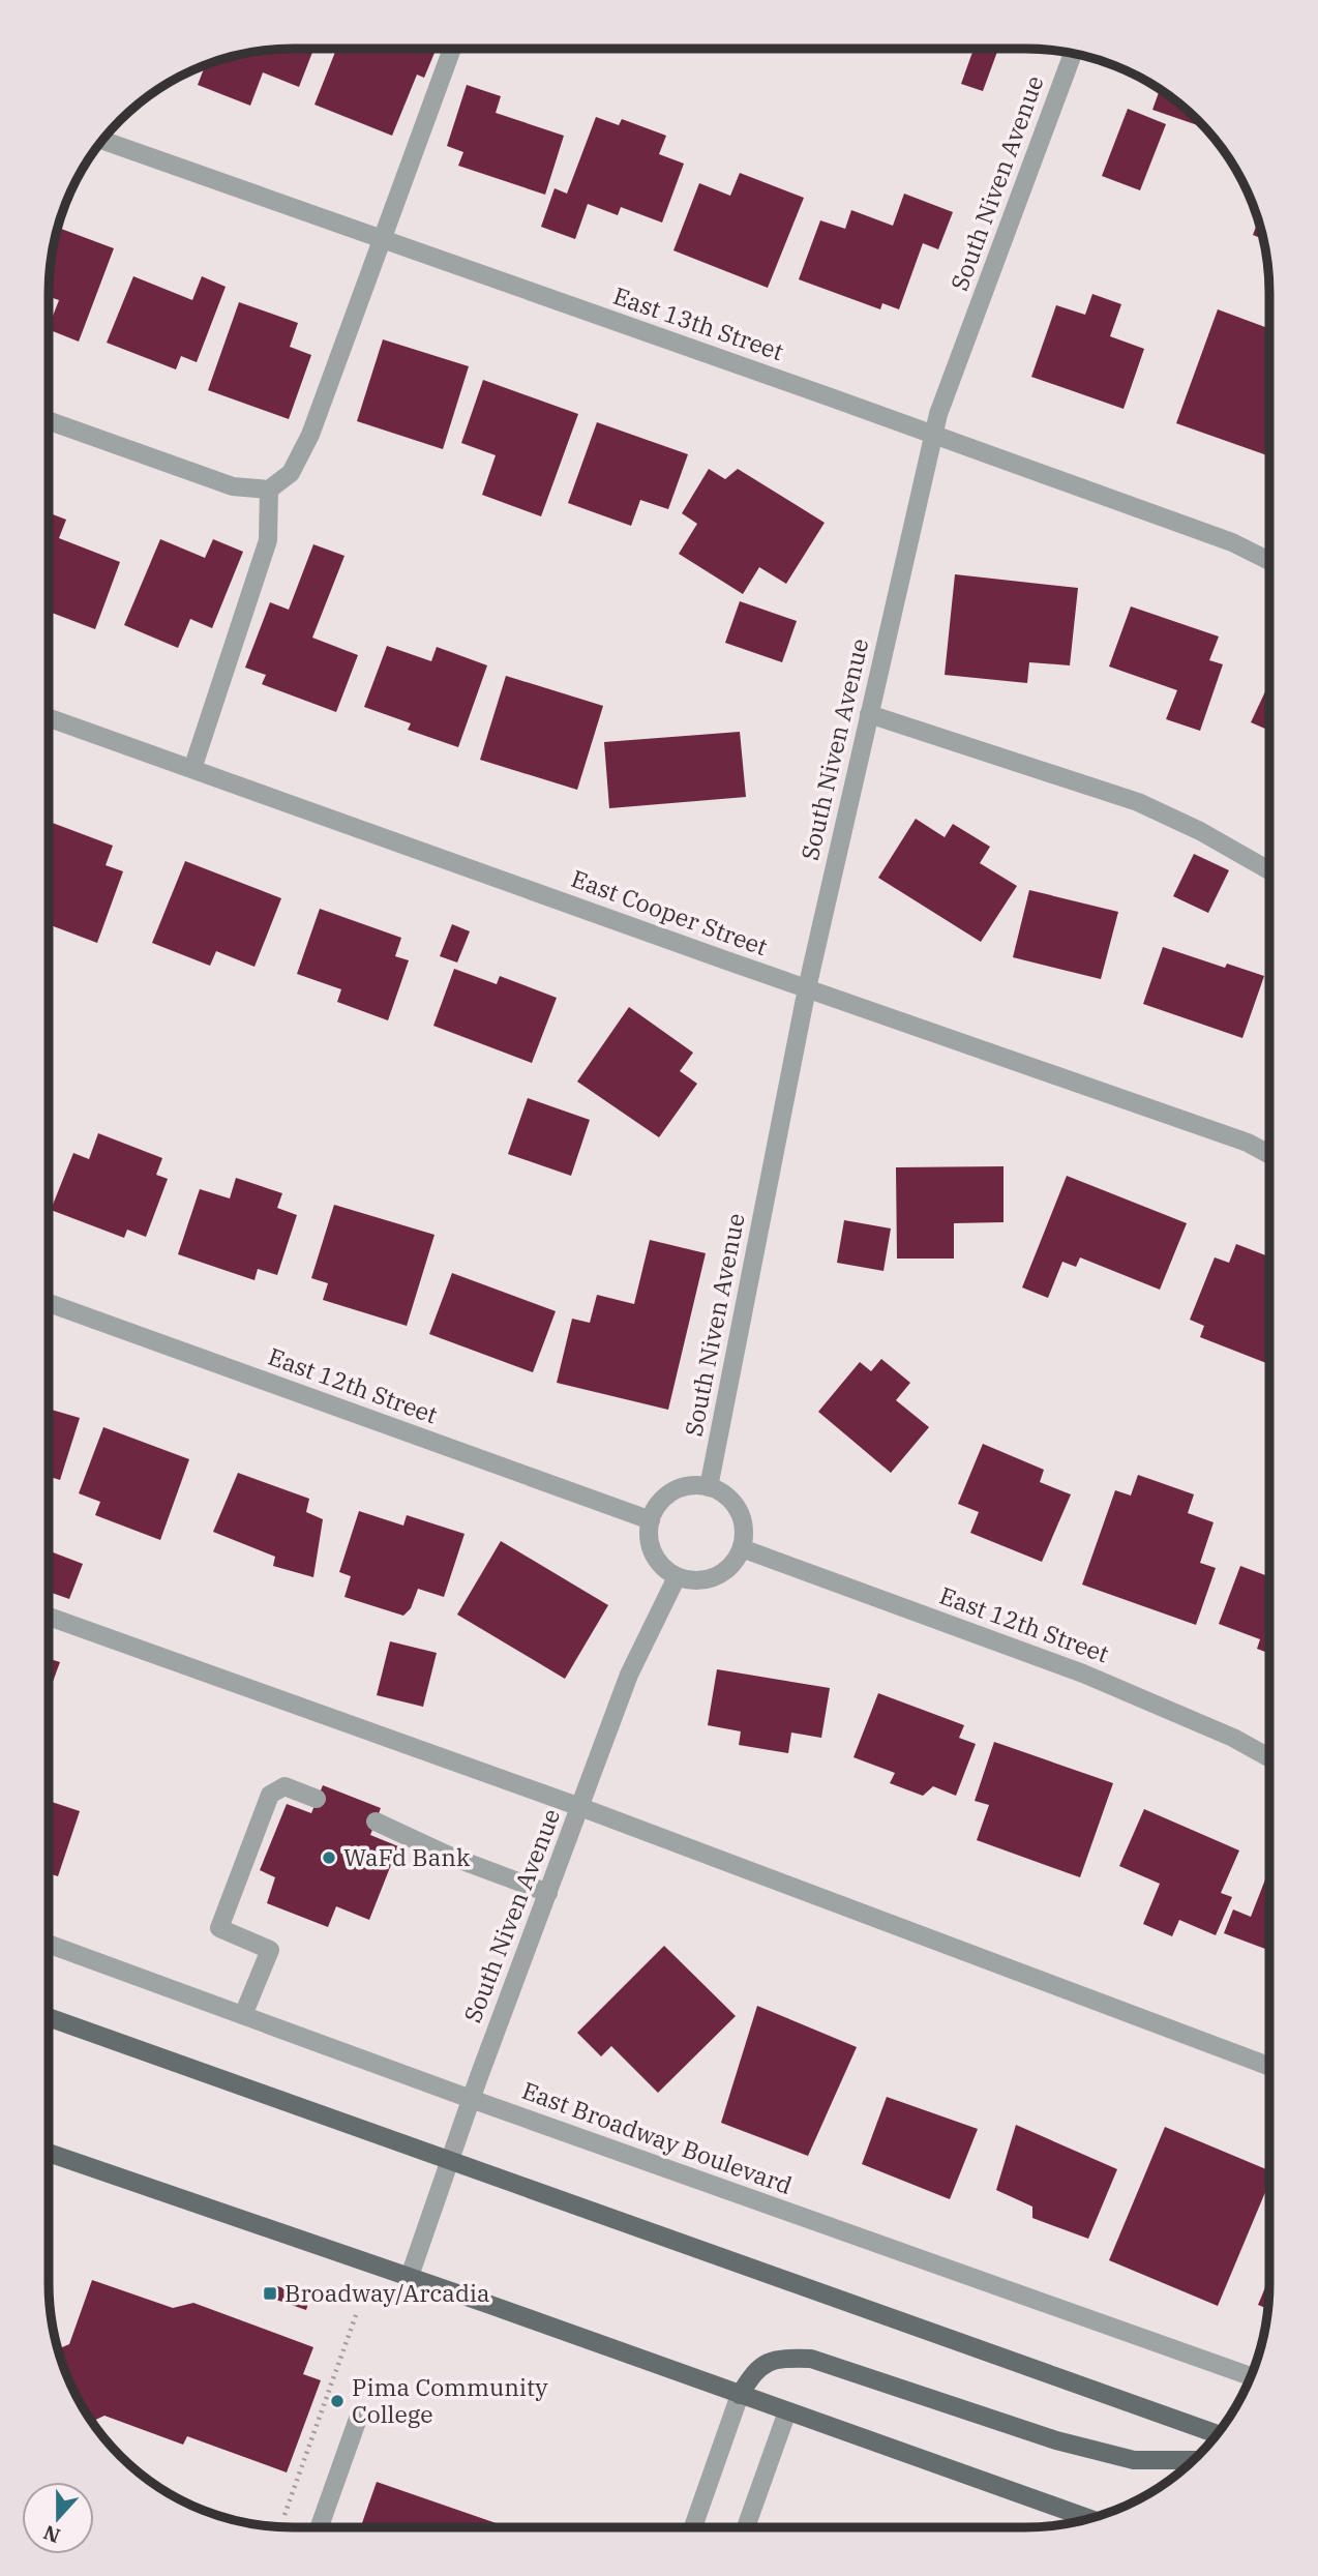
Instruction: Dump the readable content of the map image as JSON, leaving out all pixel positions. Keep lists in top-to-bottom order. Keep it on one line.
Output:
{"streets":{"street":["South Niven Avenue","East 13th Street","East Cooper Street","East 12th Street","East Broadway Boulevard"]},"crossings":[["South Niven Avenue","East 13th Street"],["South Niven Avenue","East Cooper Street"],["South Niven Avenue","East 12th Street"],["South Niven Avenue","East Broadway Boulevard"]],"places":{"other":["WaFd Bank","Pima Community College"],"transit":["Broadway/Arcadia"]},"north":"bottom"}
